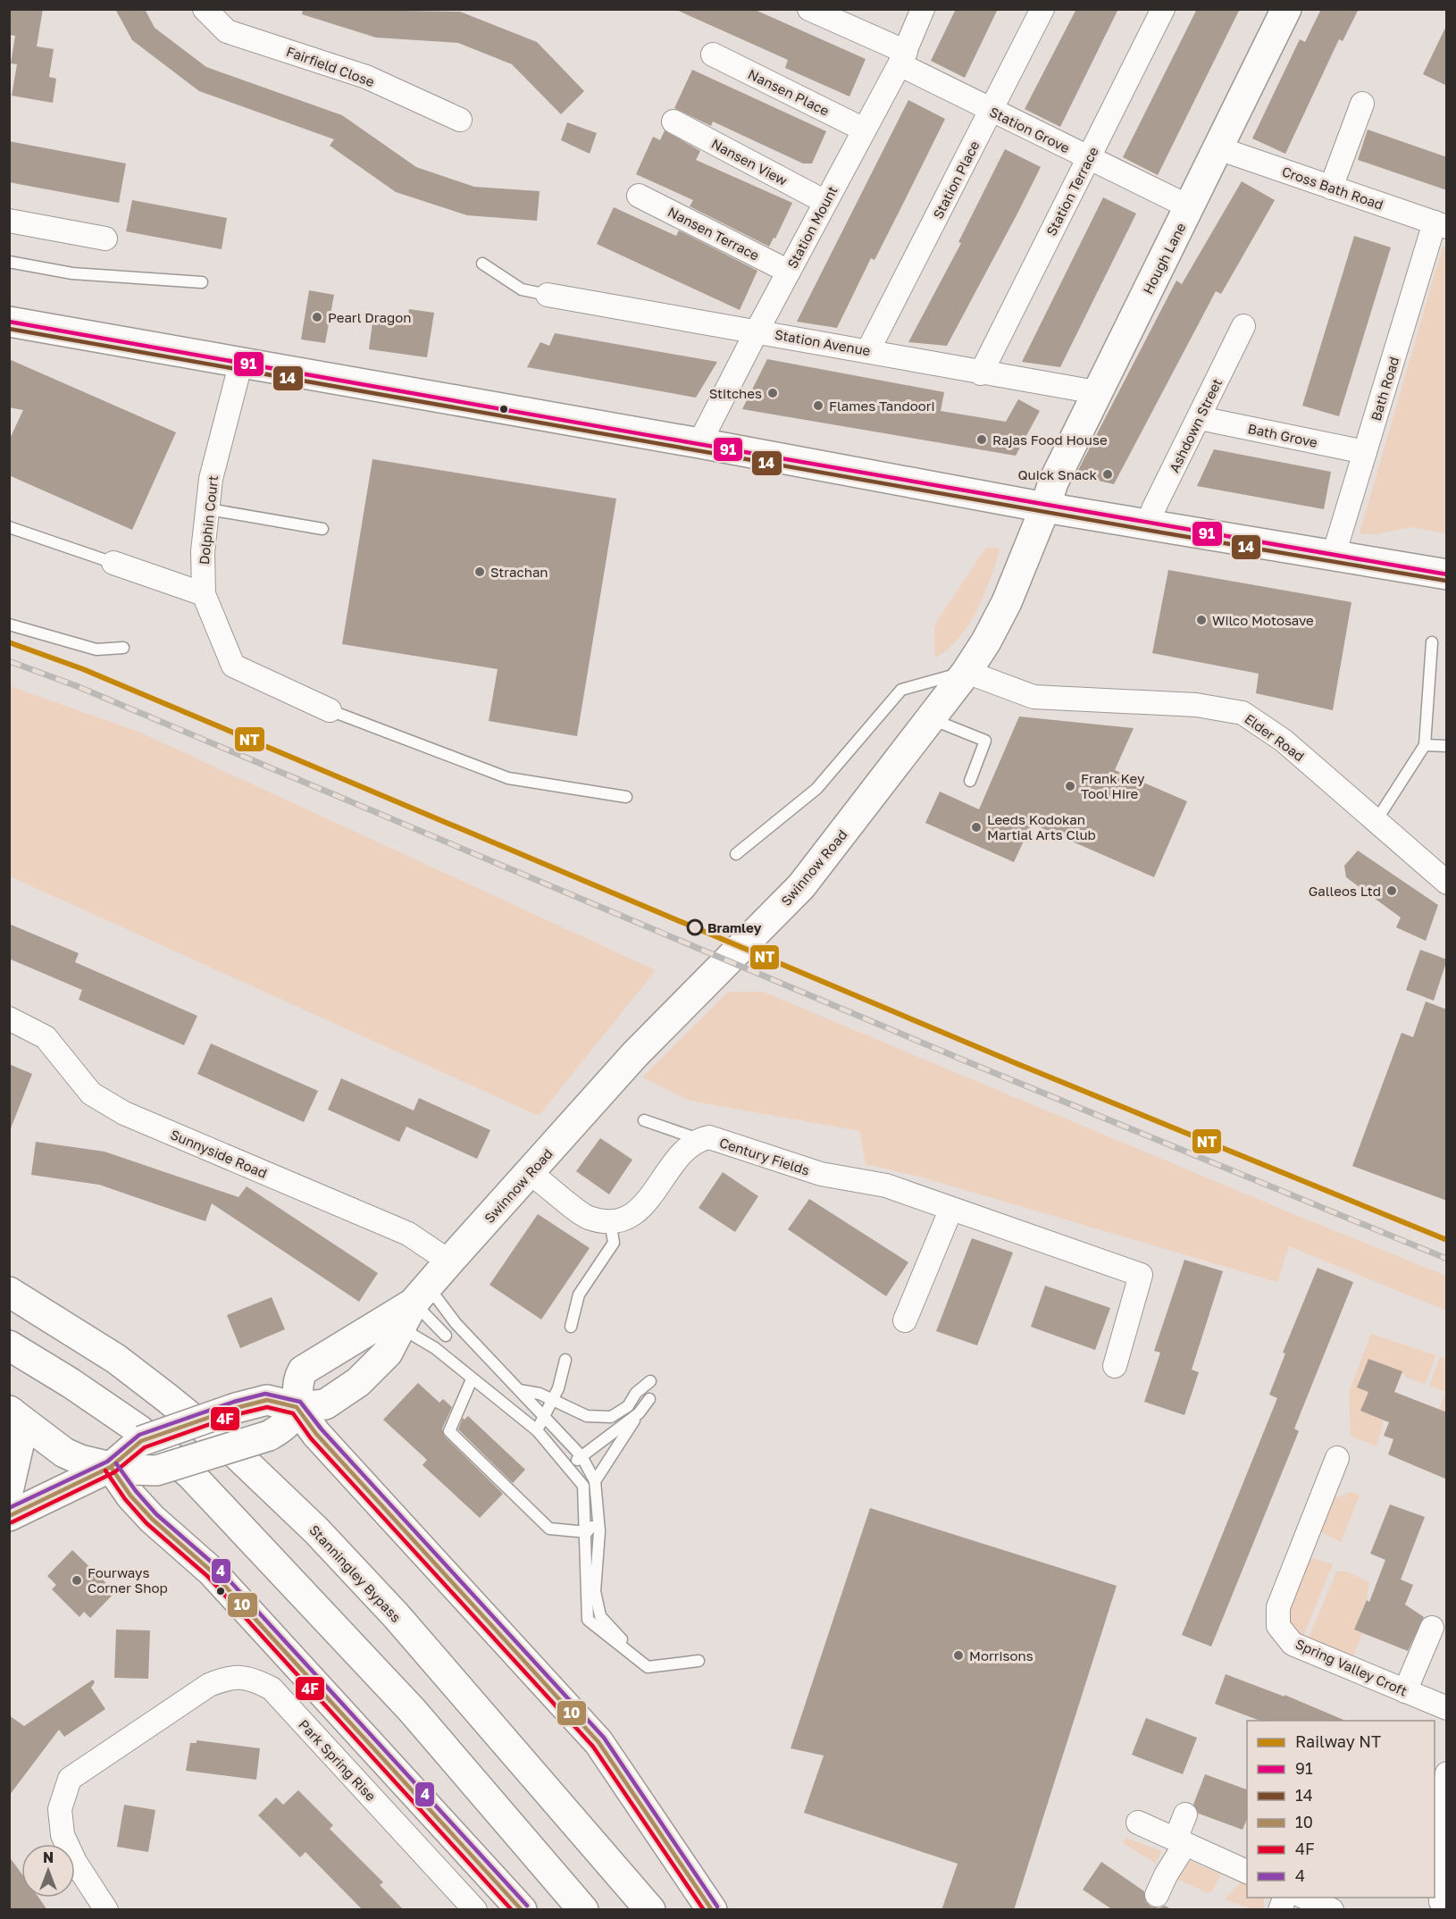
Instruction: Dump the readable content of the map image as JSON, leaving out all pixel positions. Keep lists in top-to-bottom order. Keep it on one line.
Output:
{"streets":{"main road":["Hough Lane","Swinnow Road","Stanningley Bypass"],"street":["Fairfield Close","Nansen Place","Station Grove","Nansen View","Station Place","Cross Bath Road","Station Terrace","Station Mount","Nansen Terrace","Station Avenue","Bath Road","Ashdown Street","Bath Grove","Dolphin Court","Elder Road","Sunnyside Road","Century Fields","Spring Valley Croft","Park Spring Rise"]},"crossings":[["Nansen Place","Station Mount"],["Station Grove","Station Place"],["Station Grove","Station Terrace"],["Station Grove","Station Mount"],["Station Grove","Hough Lane"],["Nansen View","Station Mount"],["Station Place","Station Avenue"],["Cross Bath Road","Hough Lane"],["Cross Bath Road","Bath Road"],["Station Terrace","Station Avenue"],["Station Mount","Nansen Terrace"],["Station Mount","Station Avenue"],["Hough Lane","Station Avenue"],["Hough Lane","Swinnow Road"],["Bath Road","Bath Grove"],["Ashdown Street","Bath Grove"],["Elder Road","Swinnow Road"],["Swinnow Road","Sunnyside Road"]],"places":["Pearl Dragon","Stitches","Flames Tandoori","Rajas Food House","Quick Snack","Strachan","Wilco Motosave","Frank Key Tool Hire","Leeds Kodokan Martial Arts Club","Galleos Ltd","Bramley","Fourways Corner Shop","Morrisons"],"lines":["transit line 91","transit line 14","rail line NT","transit line 4","transit line 10","transit line 4F"],"legend":["Railway NT","91","14","10","4F","4"],"north":"top"}
